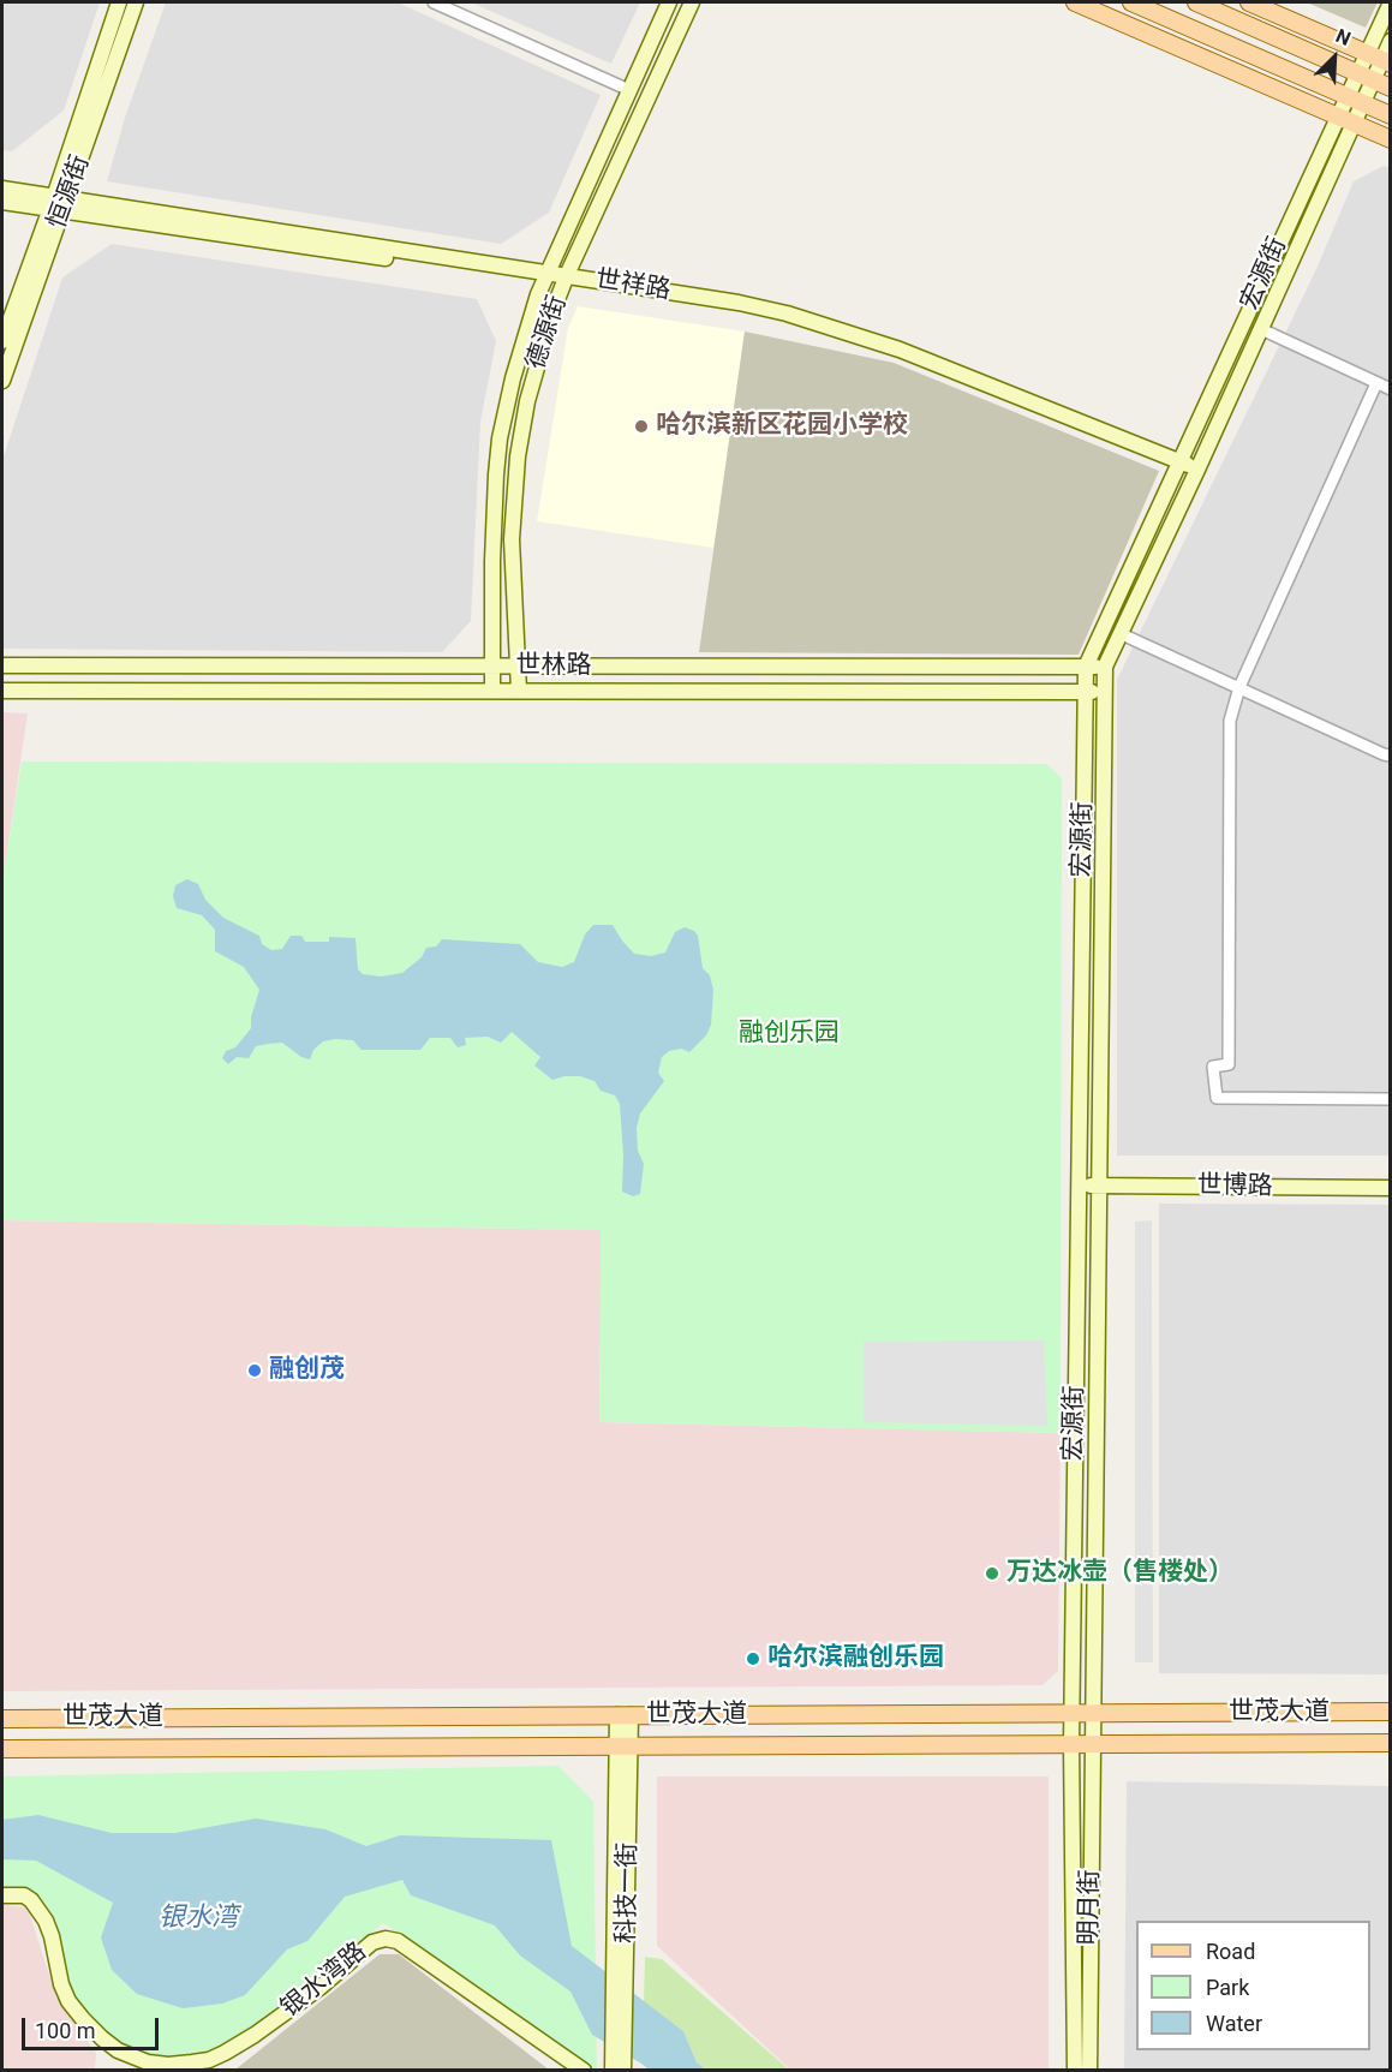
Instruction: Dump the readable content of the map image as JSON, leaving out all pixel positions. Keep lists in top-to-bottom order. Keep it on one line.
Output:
{"streets":{"main road":["恒源街","宏源街","世祥路","德源街","世林路","世博路","世茂大道","科技一街","明月街","银水湾路"]},"crossings":[["恒源街","世祥路"],["宏源街","世祥路"],["宏源街","世林路"],["宏源街","世博路"],["宏源街","世茂大道"],["宏源街","明月街"],["世祥路","德源街"],["德源街","世林路"],["世茂大道","科技一街"],["世茂大道","明月街"]],"water":["银水湾"],"parks":["融创乐园"],"places":["哈尔滨新区花园小学校","融创茂","万达冰壶（售楼处）","哈尔滨融创乐园"],"legend":["Road","Park","Water"],"scale_bar":"100 m","north":"top right"}
